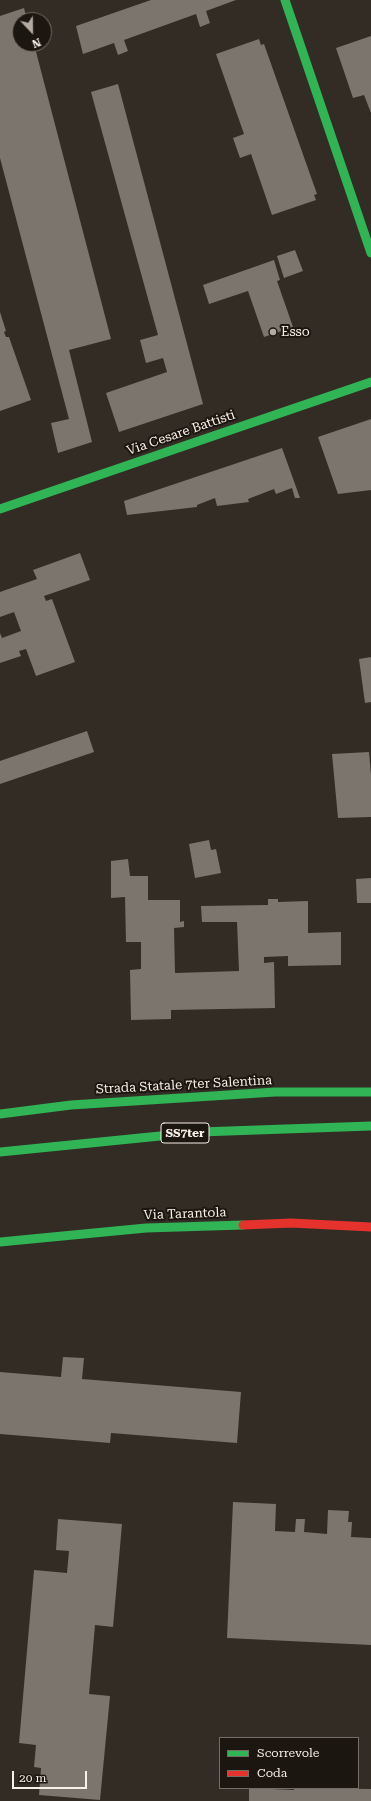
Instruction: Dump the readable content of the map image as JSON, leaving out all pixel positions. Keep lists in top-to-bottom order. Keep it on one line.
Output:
{"streets":{"main road":["Via Cesare Battisti","Strada Statale 7ter Salentina","SS7ter","Via Tarantola"]},"places":["Esso"],"legend":["Scorrevole","Coda"],"scale_bar":"20 m","north":"bottom"}
